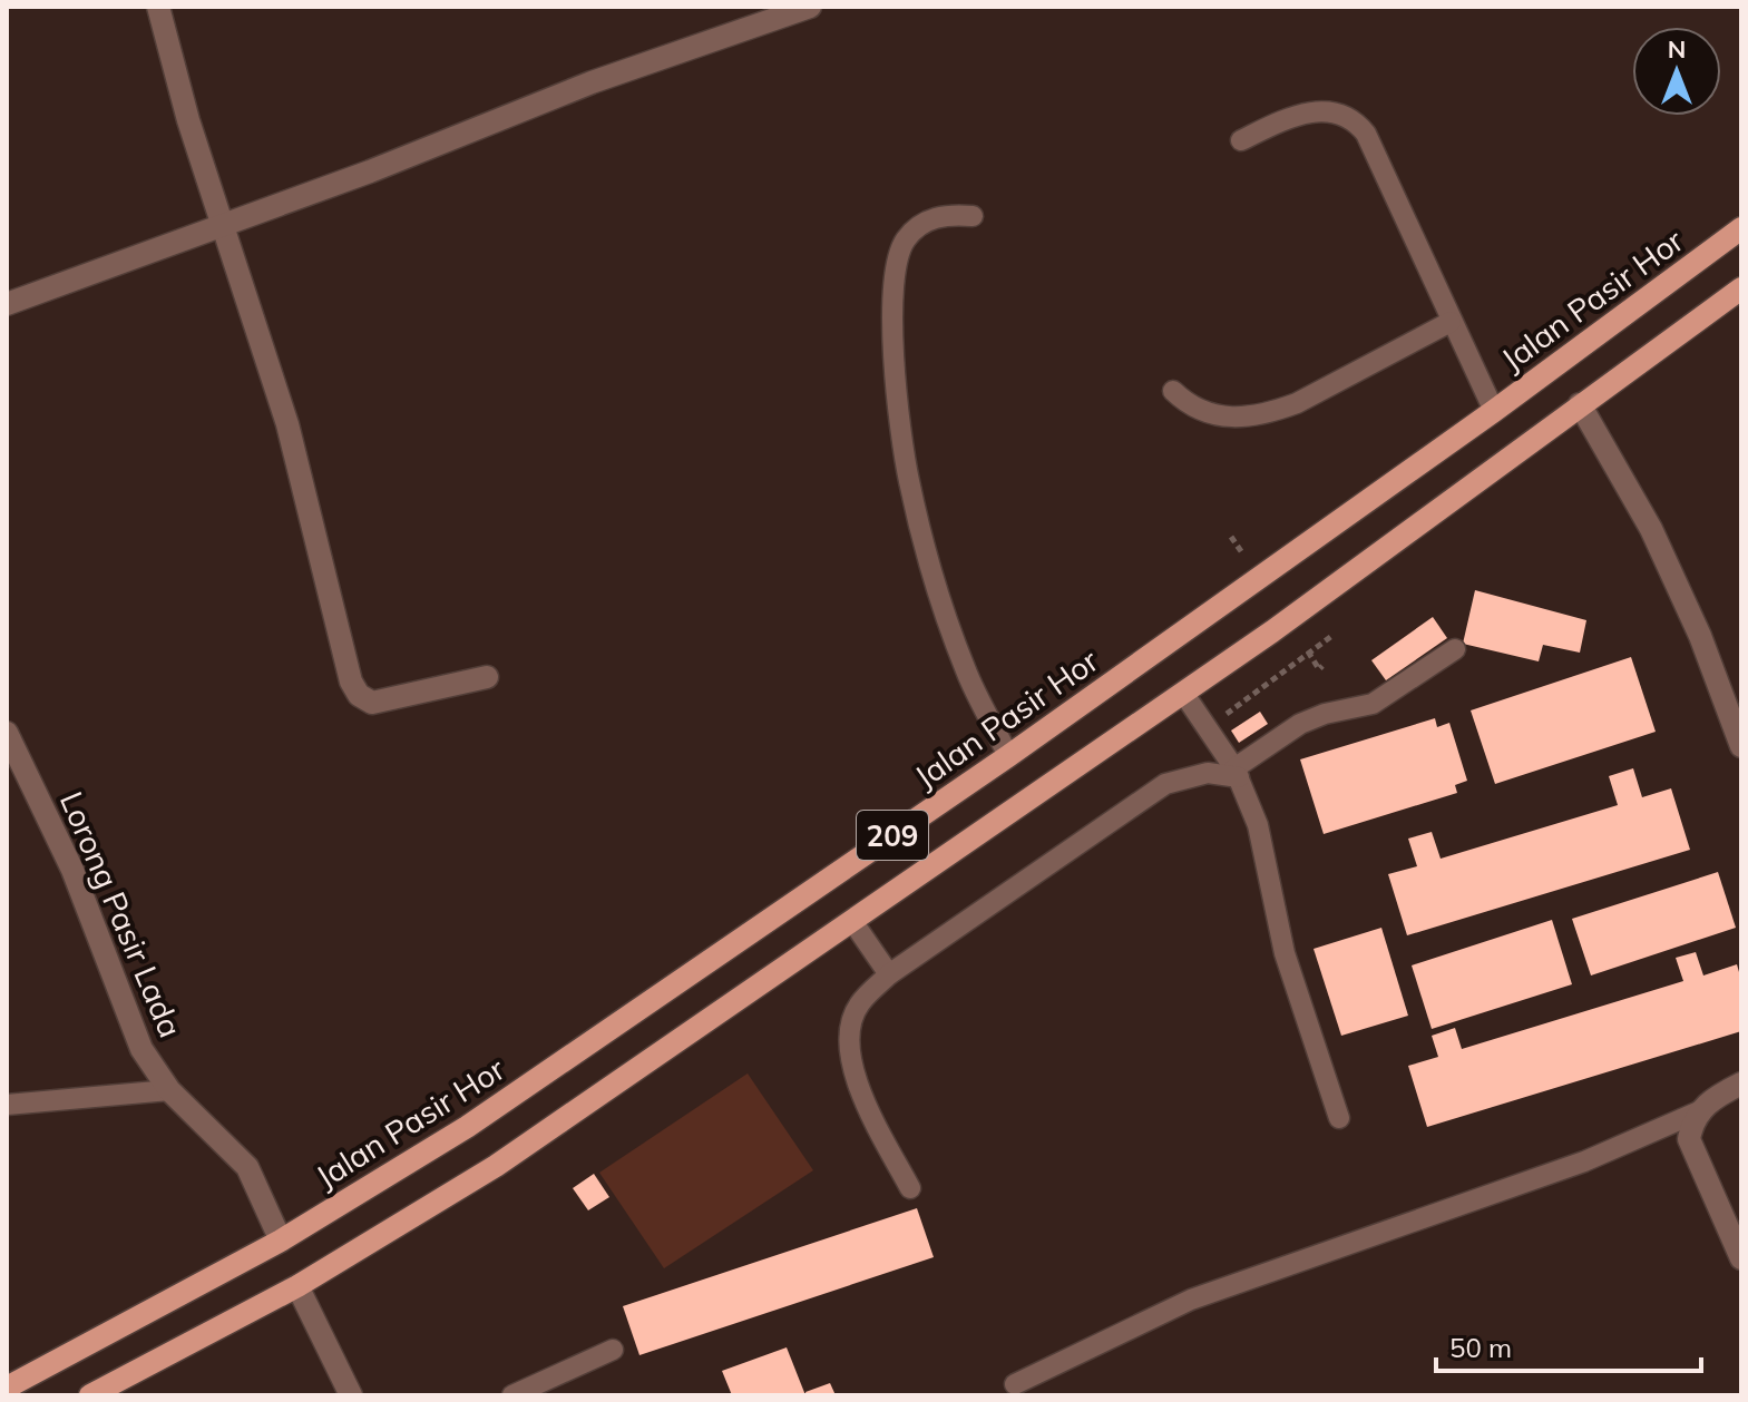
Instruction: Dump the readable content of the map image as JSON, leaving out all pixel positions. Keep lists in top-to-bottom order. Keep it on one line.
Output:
{"streets":{"main road":["Jalan Pasir Hor","209"],"street":["Lorong Pasir Lada"]},"crossings":[["Jalan Pasir Hor","Lorong Pasir Lada"]],"scale_bar":"50 m","north":"top"}
